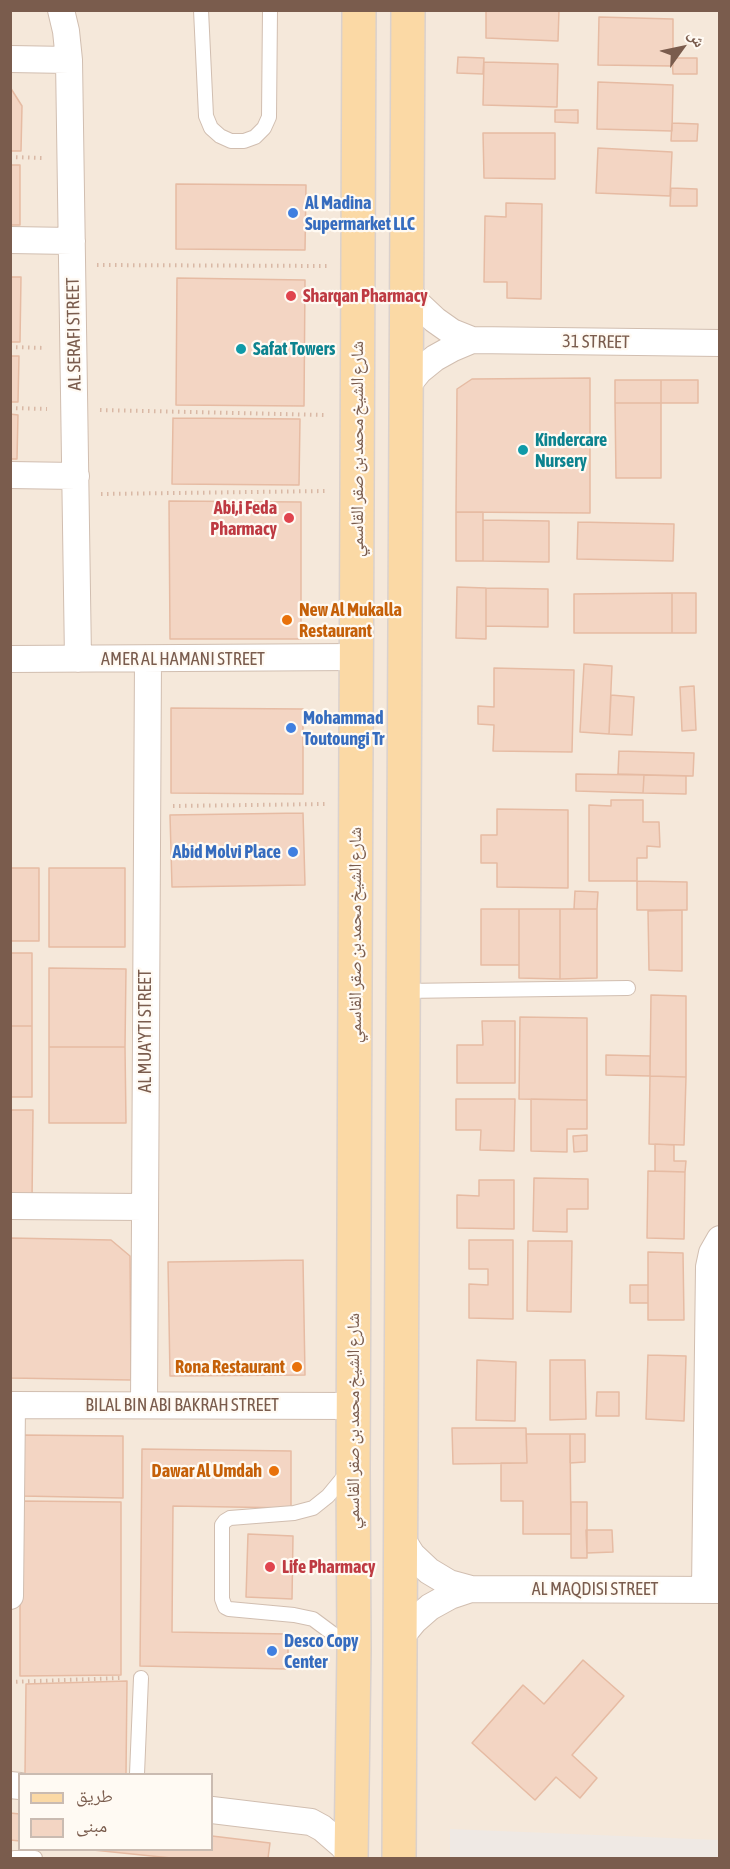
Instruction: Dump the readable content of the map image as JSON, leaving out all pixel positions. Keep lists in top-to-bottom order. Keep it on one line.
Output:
{"streets":{"main road":["شارع الشيخ محمد بن صقر القاسمي"],"street":["AL SERAFI STREET","31 STREET","AMER AL HAMANI STREET","AL MUA'YTI STREET","BILAL BIN ABI BAKRAH STREET","AL MAQDISI STREET"]},"crossings":[["AL SERAFI STREET","AMER AL HAMANI STREET"],["شارع الشيخ محمد بن صقر القاسمي","AMER AL HAMANI STREET"],["شارع الشيخ محمد بن صقر القاسمي","BILAL BIN ABI BAKRAH STREET"],["AMER AL HAMANI STREET","AL MUA'YTI STREET"],["AL MUA'YTI STREET","BILAL BIN ABI BAKRAH STREET"]],"places":["Al Madina Supermarket LLC","Sharqan Pharmacy","Safat Towers","Kindercare Nursery","Abi,i Feda Pharmacy","New Al Mukalla Restaurant","Mohammad Toutoungi Tr","Abid Molvi Place","Rona Restaurant","Dawar Al Umdah","Life Pharmacy","Desco Copy Center"],"legend":["طريق","مبنى"],"north":"top right"}
